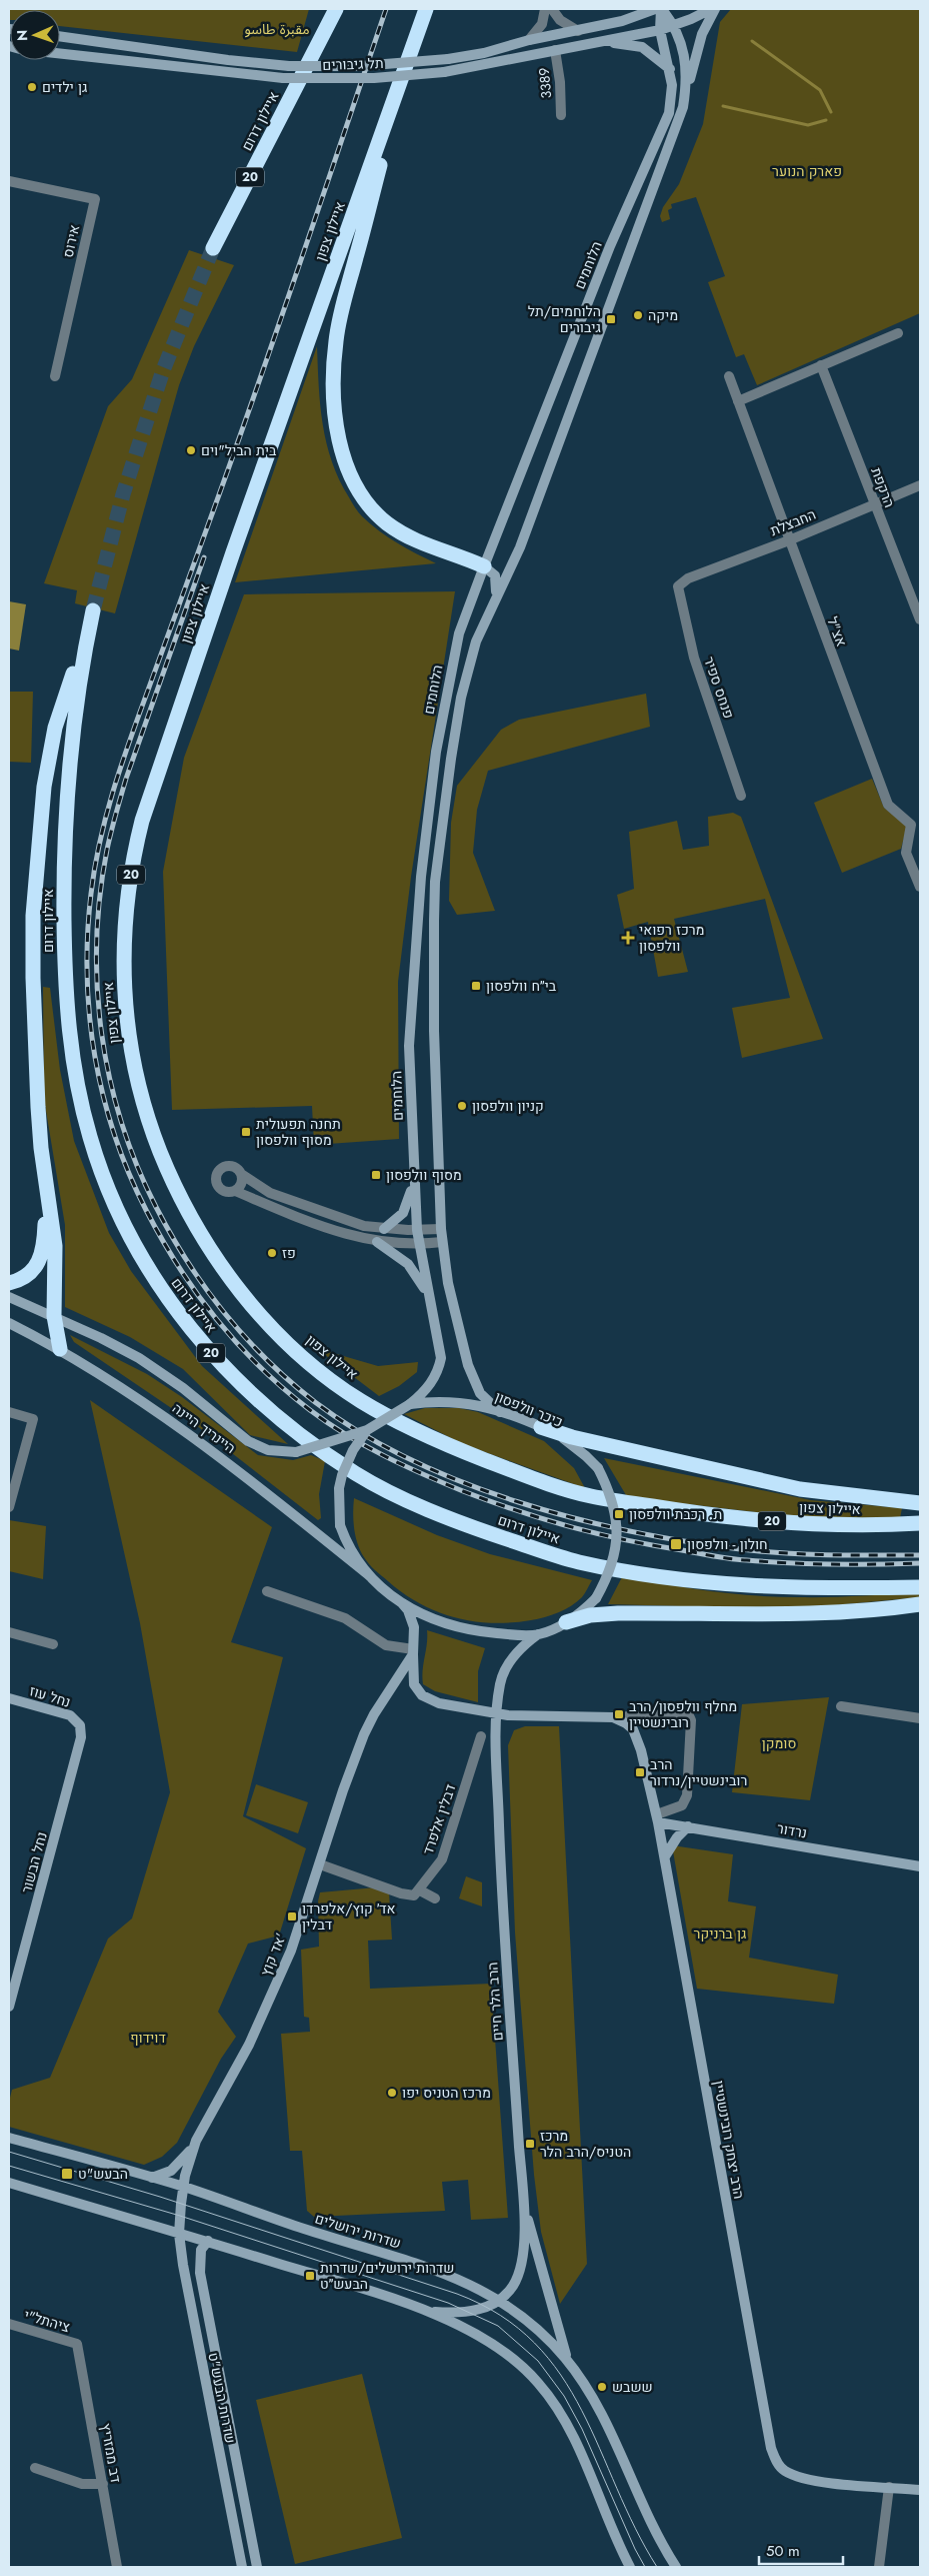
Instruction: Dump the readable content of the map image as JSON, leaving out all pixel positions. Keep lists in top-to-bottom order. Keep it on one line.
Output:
{"streets":{"highway":["איילון דרום","20","איילון צפון"],"main road":["תל גיבורים","הלוחמים","כיכר וולפסון","היינריך היינה","נחל עוז","נרדור","נחל הבשור","אד קוץ'","הרב הלר חיים","הרב יצחק רובינשטיין","שדרות ירושלים","שדרות הבעש\"ט"],"street":["3389","אירוס","הרקפת","החבצלת","אצ\"ל","פנחס ספיר","דבלין אלפרד","ציהתל\"י","דב ממזריץ"]},"crossings":[["תל גיבורים","3389"],["תל גיבורים","הלוחמים"],["הלוחמים","כיכר וולפסון"],["הרקפת","החבצלת"],["החבצלת","אצ\"ל"],["החבצלת","פנחס ספיר"],["כיכר וולפסון","היינריך היינה"],["כיכר וולפסון","הרב הלר חיים"],["נחל עוז","נחל הבשור"],["נרדור","הרב יצחק רובינשטיין"],["אד קוץ'","שדרות ירושלים"],["אד קוץ'","שדרות הבעש\"ט"],["הרב הלר חיים","שדרות ירושלים"],["ציהתל\"י","דב ממזריץ"]],"parks":["مقبرة طاسو","פארק הנוער","סומקן","גן ברניקר","דוידוף"],"places":{"other":["גן ילדים","מיקה","בית הביל\"וים","קניון וולפסון","פז","מרכז הטניס יפו","ששבש"],"transit":["הלוחמים/תל גיבורים","בי״ח וולפסון","תחנה תפעולית מסוף וולפסון","מסוף וולפסון","ת. רכבת וולפסון","חולון - וולפסון","מחלף וולפסון/הרב רובינשטיין","הרב רובינשטיין/נרדור","אד׳ קוץ/אלפרדו דבלין","מרכז הטניס/הרב הלר","הבעש\"ט","שדרות ירושלים/שדרות הבעש״ט"],"health":["מרכז רפואי וולפסון"]},"scale_bar":"50 m","north":"left"}
